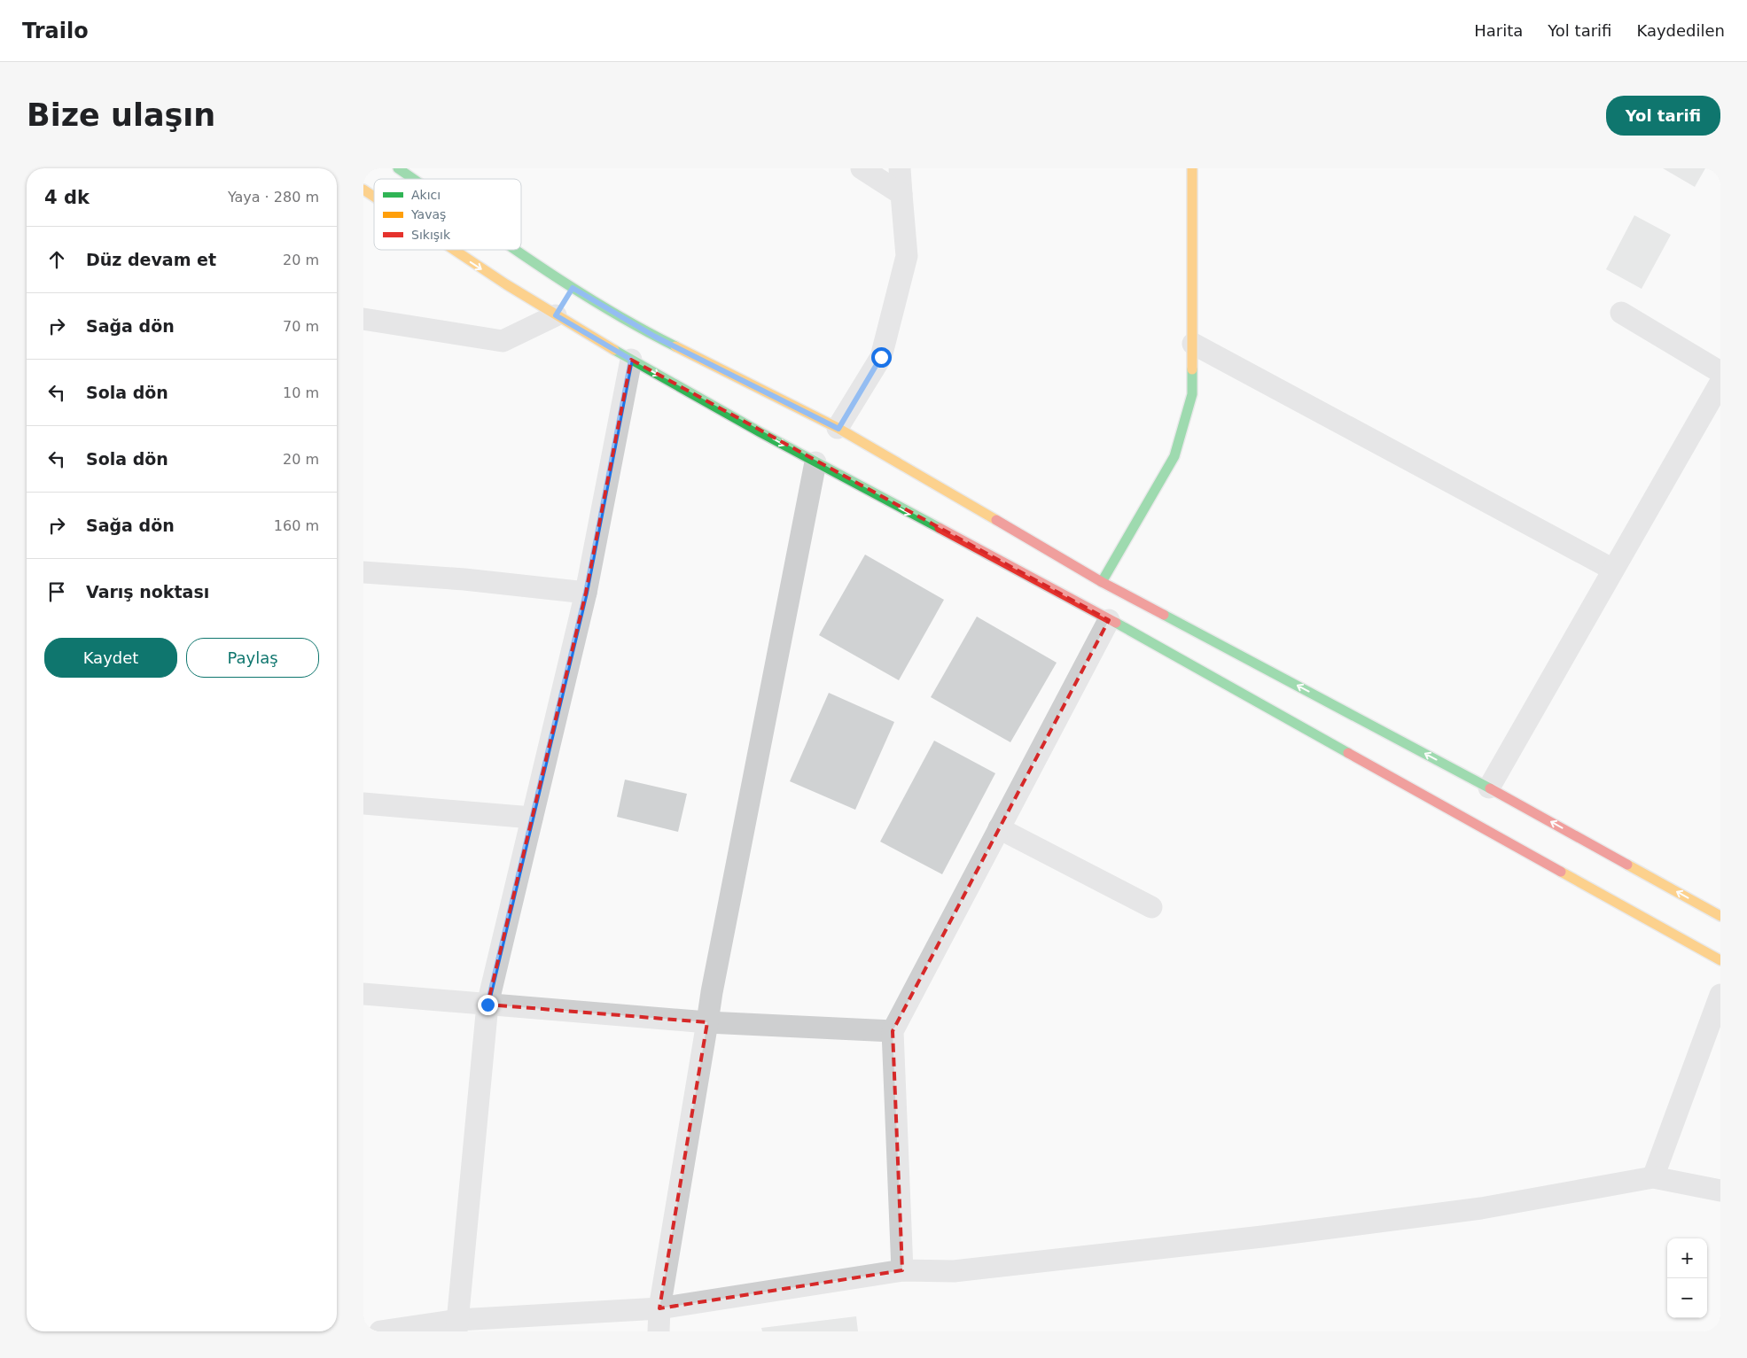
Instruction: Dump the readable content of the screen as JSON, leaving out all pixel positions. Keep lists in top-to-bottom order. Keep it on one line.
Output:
{"legend":["Akıcı","Yavaş","Sıkışık"],"page":{"header":"Trailo","nav":["Harita","Yol tarifi","Kaydedilen"],"buttons":["Yol tarifi",["Kaydet","Paylaş"]],"title":"Bize ulaşın","heading":["4 dk","Yaya · 280 m"],"list":[["Düz devam et","20 m"],["Sağa dön","70 m"],["Sola dön","10 m"],["Sola dön","20 m"],["Sağa dön","160 m"],"Varış noktası"],"map_buttons":["+","−"]}}
